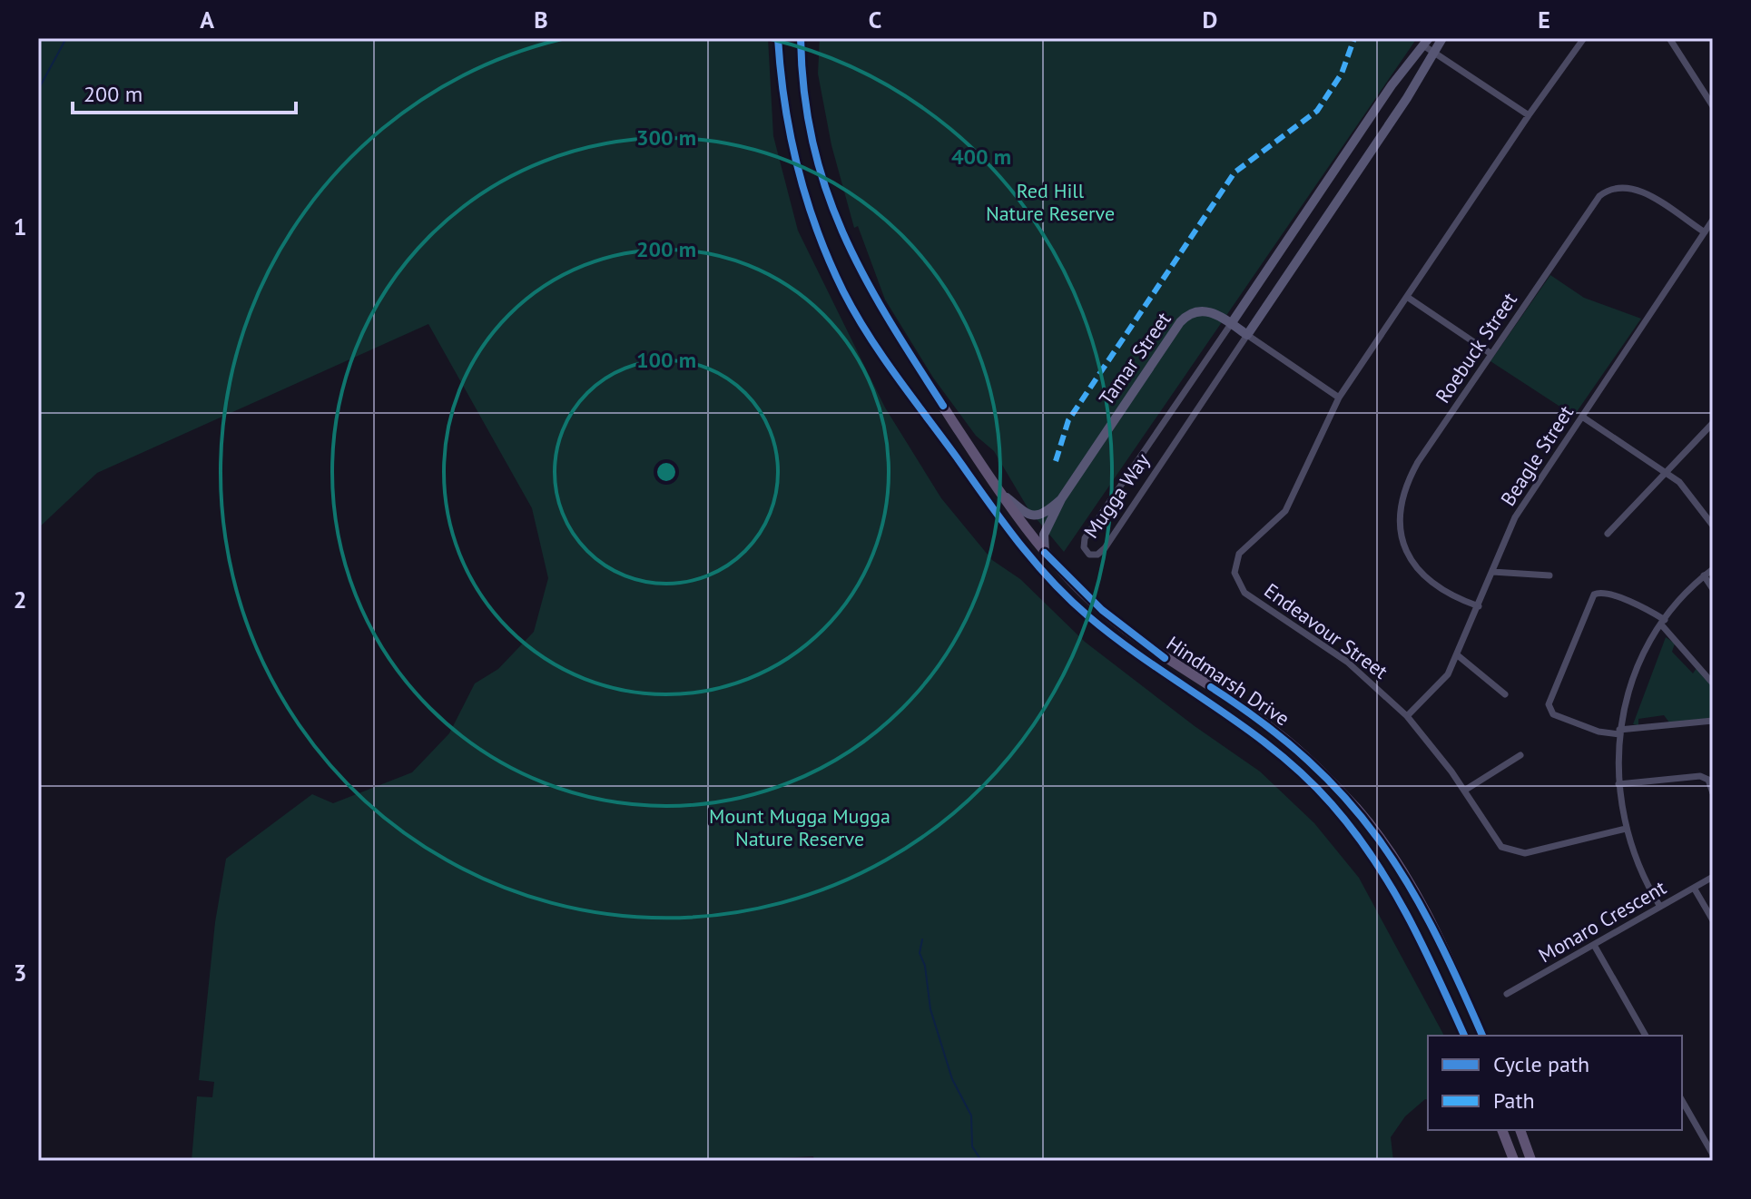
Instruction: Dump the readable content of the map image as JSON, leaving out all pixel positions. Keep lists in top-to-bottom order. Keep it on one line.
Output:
{"streets":{"main road":["Tamar Street","Mugga Way","Hindmarsh Drive"],"street":["Roebuck Street","Beagle Street","Endeavour Street","Monaro Crescent"]},"crossings":[["Roebuck Street","Beagle Street"],["Tamar Street","Mugga Way"],["Tamar Street","Endeavour Street"],["Tamar Street","Hindmarsh Drive"],["Beagle Street","Endeavour Street"]],"parks":["Red Hill Nature Reserve","Mount Mugga Mugga Nature Reserve"],"legend":["Cycle path","Path"],"scale_bar":"200 m","grid":{"columns":["A","B","C","D","E"],"rows":["1","2","3"]},"rings":["300 m","400 m","200 m","100 m"]}
